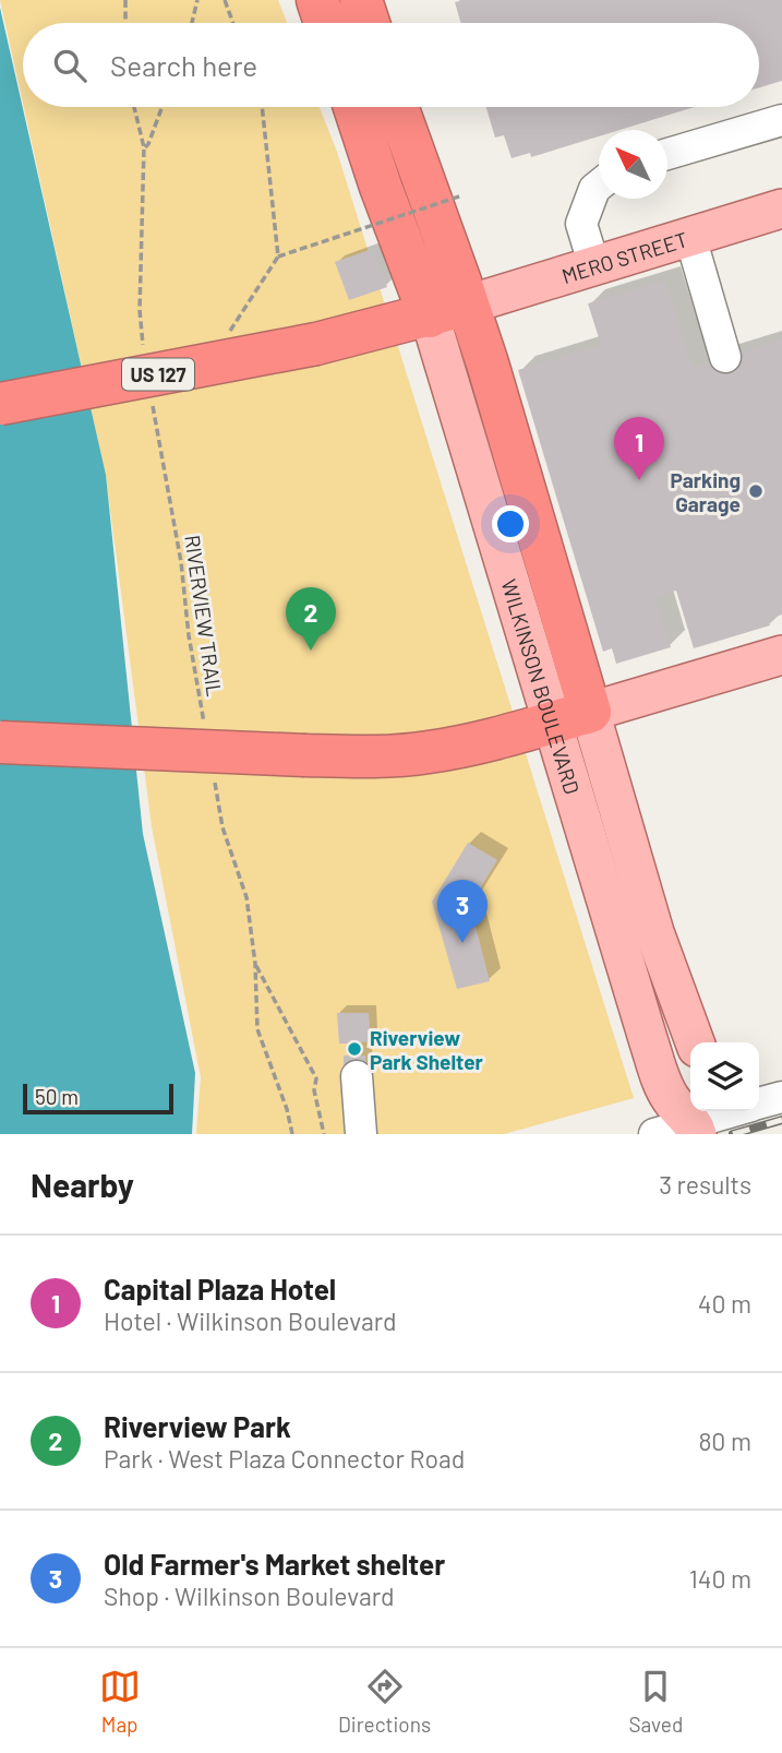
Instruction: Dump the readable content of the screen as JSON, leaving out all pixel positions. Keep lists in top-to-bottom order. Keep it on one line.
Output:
{"streets":{"highway":["US 127","WILKINSON BOULEVARD"],"main road":["MERO STREET"],"path":["RIVERVIEW TRAIL"]},"crossings":[["MERO STREET","WILKINSON BOULEVARD"],["US 127","WILKINSON BOULEVARD"]],"places":["Parking Garage","Riverview Park Shelter"],"scale_bar":"50 m","north":"top left","page":{"search":"Search here","pins":["1","2","3"],"scale":"50 m","heading":["Nearby","3 results"],"list":[{"mark":"1","name":"Capital Plaza Hotel","note":"Hotel · Wilkinson Boulevard","value":"40 m"},{"mark":"2","name":"Riverview Park","note":"Park · West Plaza Connector Road","value":"80 m"},{"mark":"3","name":"Old Farmer's Market shelter","note":"Shop · Wilkinson Boulevard","value":"140 m"}],"nav":["Map","Directions","Saved"]}}
